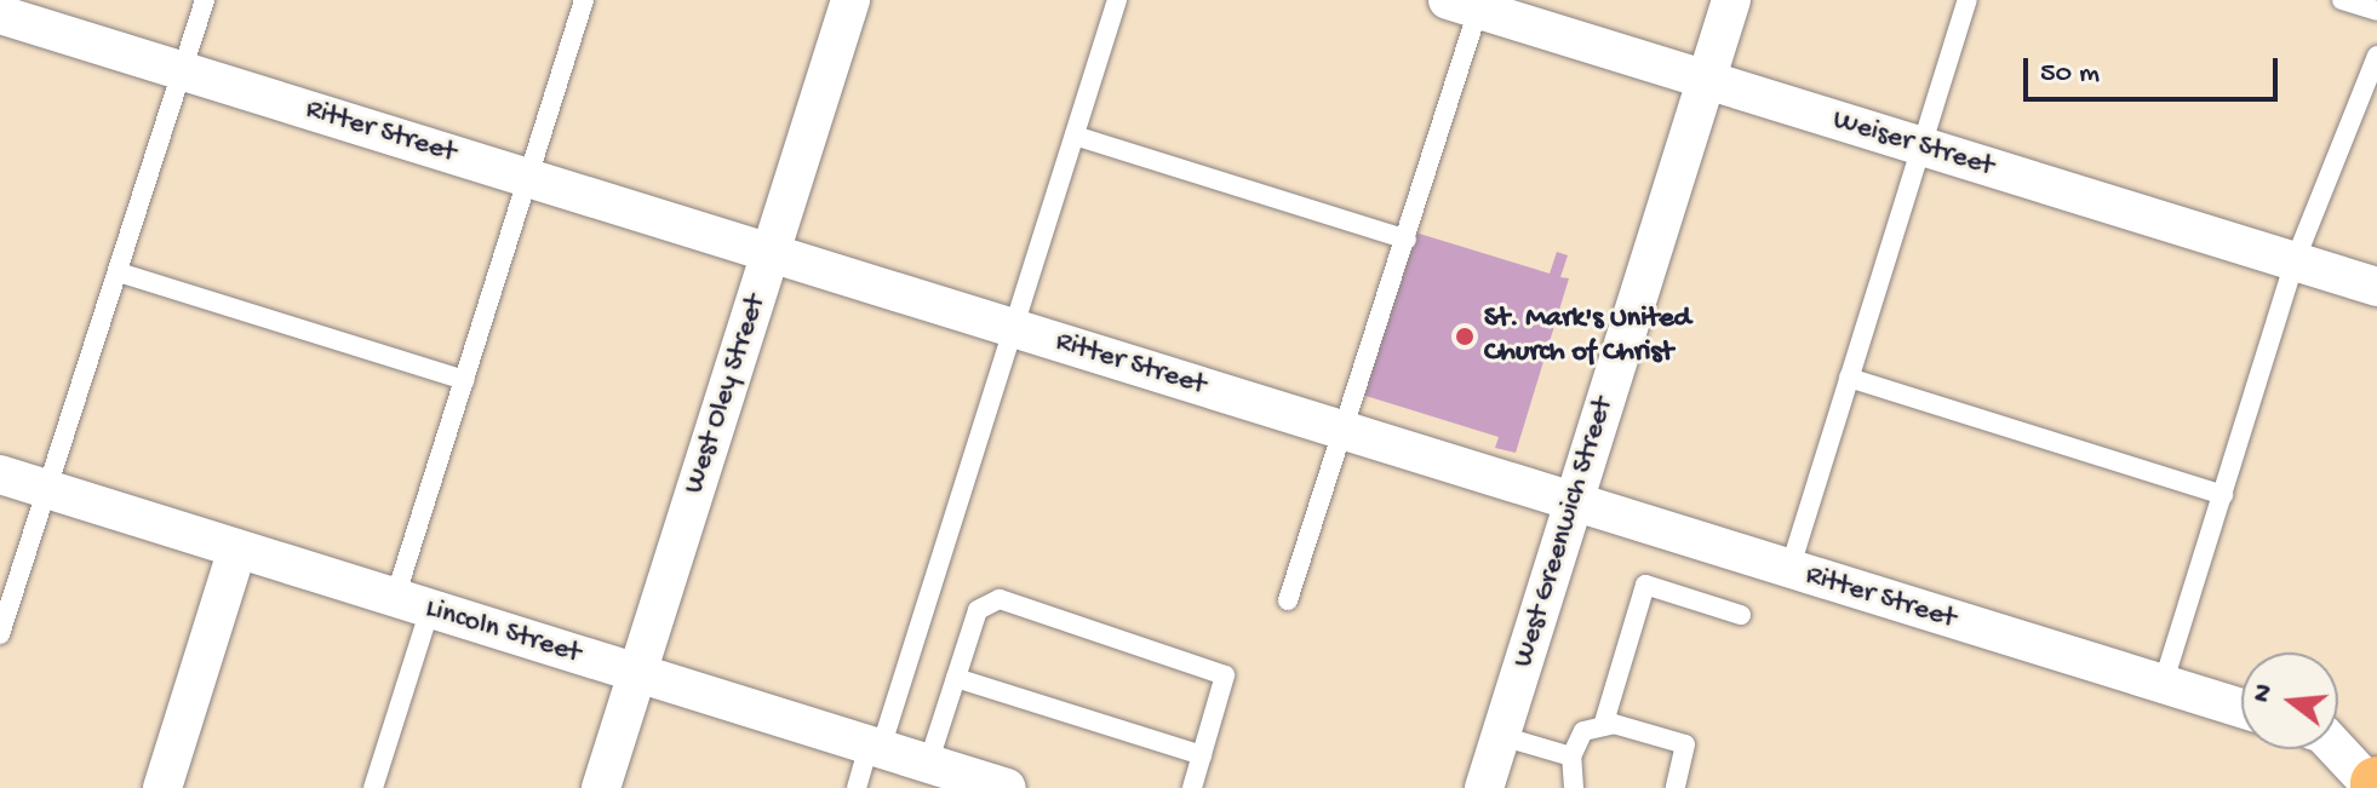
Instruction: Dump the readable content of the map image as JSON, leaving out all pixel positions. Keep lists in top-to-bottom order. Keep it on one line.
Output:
{"streets":{"street":["Ritter Street","Weiser Street","West Oley Street","West Greenwich Street","Lincoln Street"]},"crossings":[["Ritter Street","West Oley Street"],["Ritter Street","West Greenwich Street"],["Weiser Street","West Greenwich Street"],["West Oley Street","Lincoln Street"]],"places":["St. Mark's United Church of Christ"],"scale_bar":"50 m","north":"left"}
